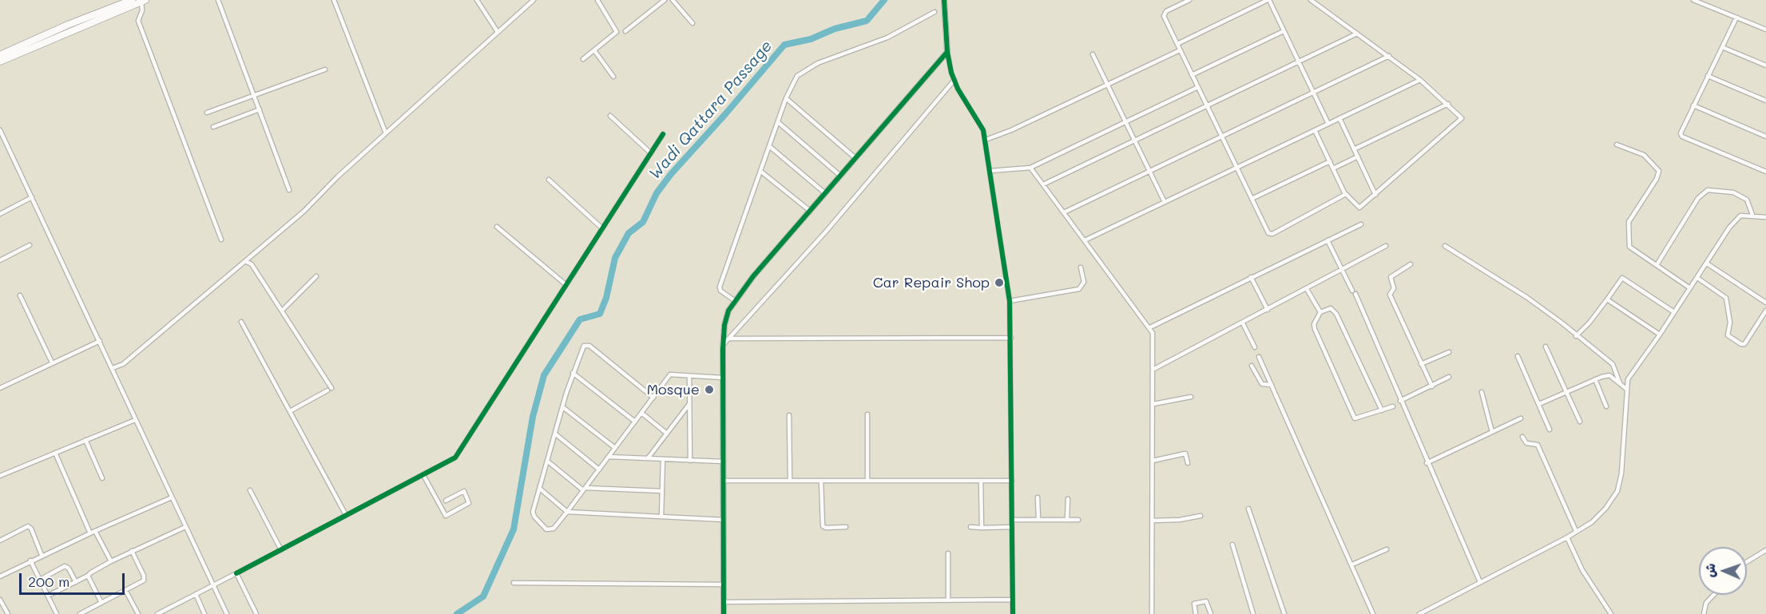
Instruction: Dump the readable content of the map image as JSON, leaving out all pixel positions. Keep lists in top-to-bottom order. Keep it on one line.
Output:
{"water":["Wadi Qattara Passage"],"places":["Car Repair Shop","Mosque"],"scale_bar":"200 m","north":"left"}
